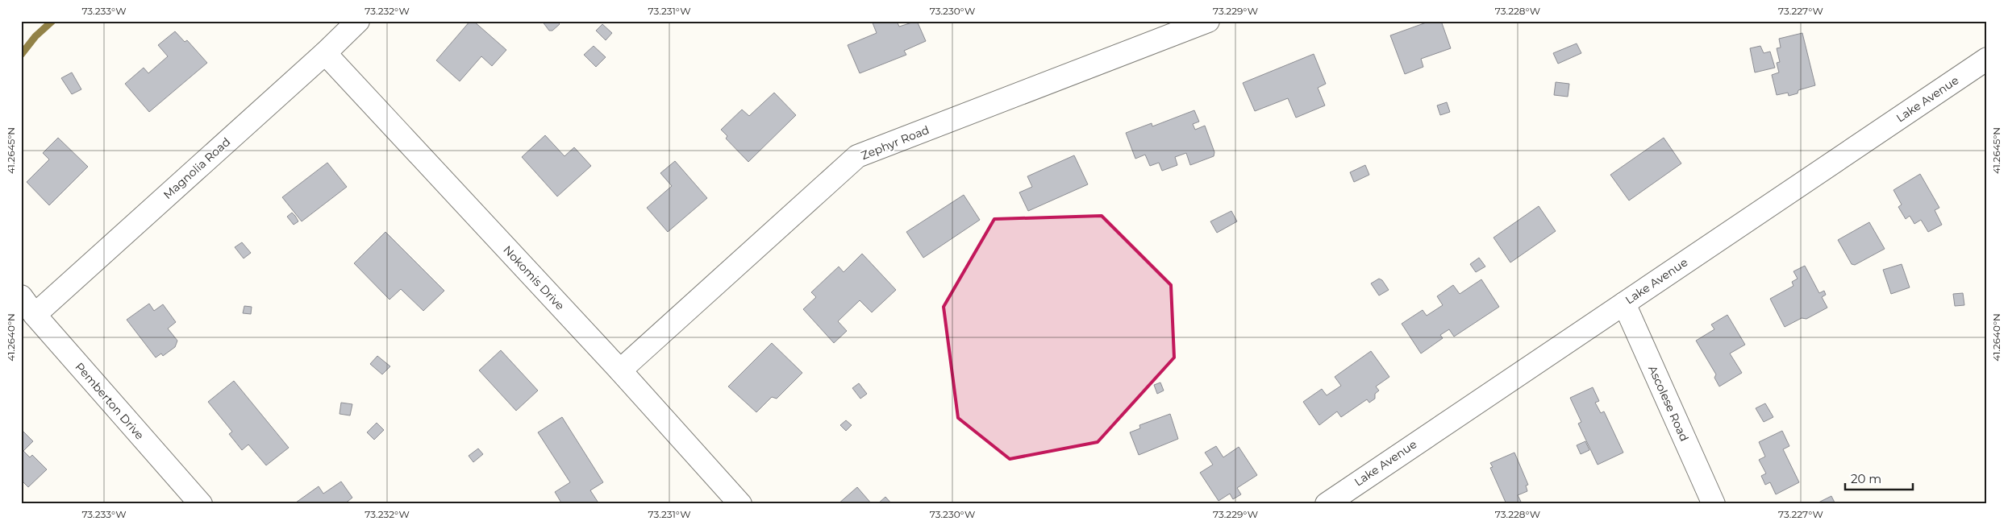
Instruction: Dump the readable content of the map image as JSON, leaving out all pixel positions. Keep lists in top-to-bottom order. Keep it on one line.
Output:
{"streets":{"street":["Lake Avenue","Zephyr Road","Magnolia Road","Nokomis Drive","Pemberton Drive","Ascolese Road"]},"crossings":[["Lake Avenue","Ascolese Road"],["Zephyr Road","Nokomis Drive"],["Magnolia Road","Nokomis Drive"],["Magnolia Road","Pemberton Drive"]],"scale_bar":"20 m","coordinates":["73.233°W","73.232°W","73.231°W","73.230°W","73.229°W","73.228°W","73.227°W","41.2645°N","41.2640°N"]}
